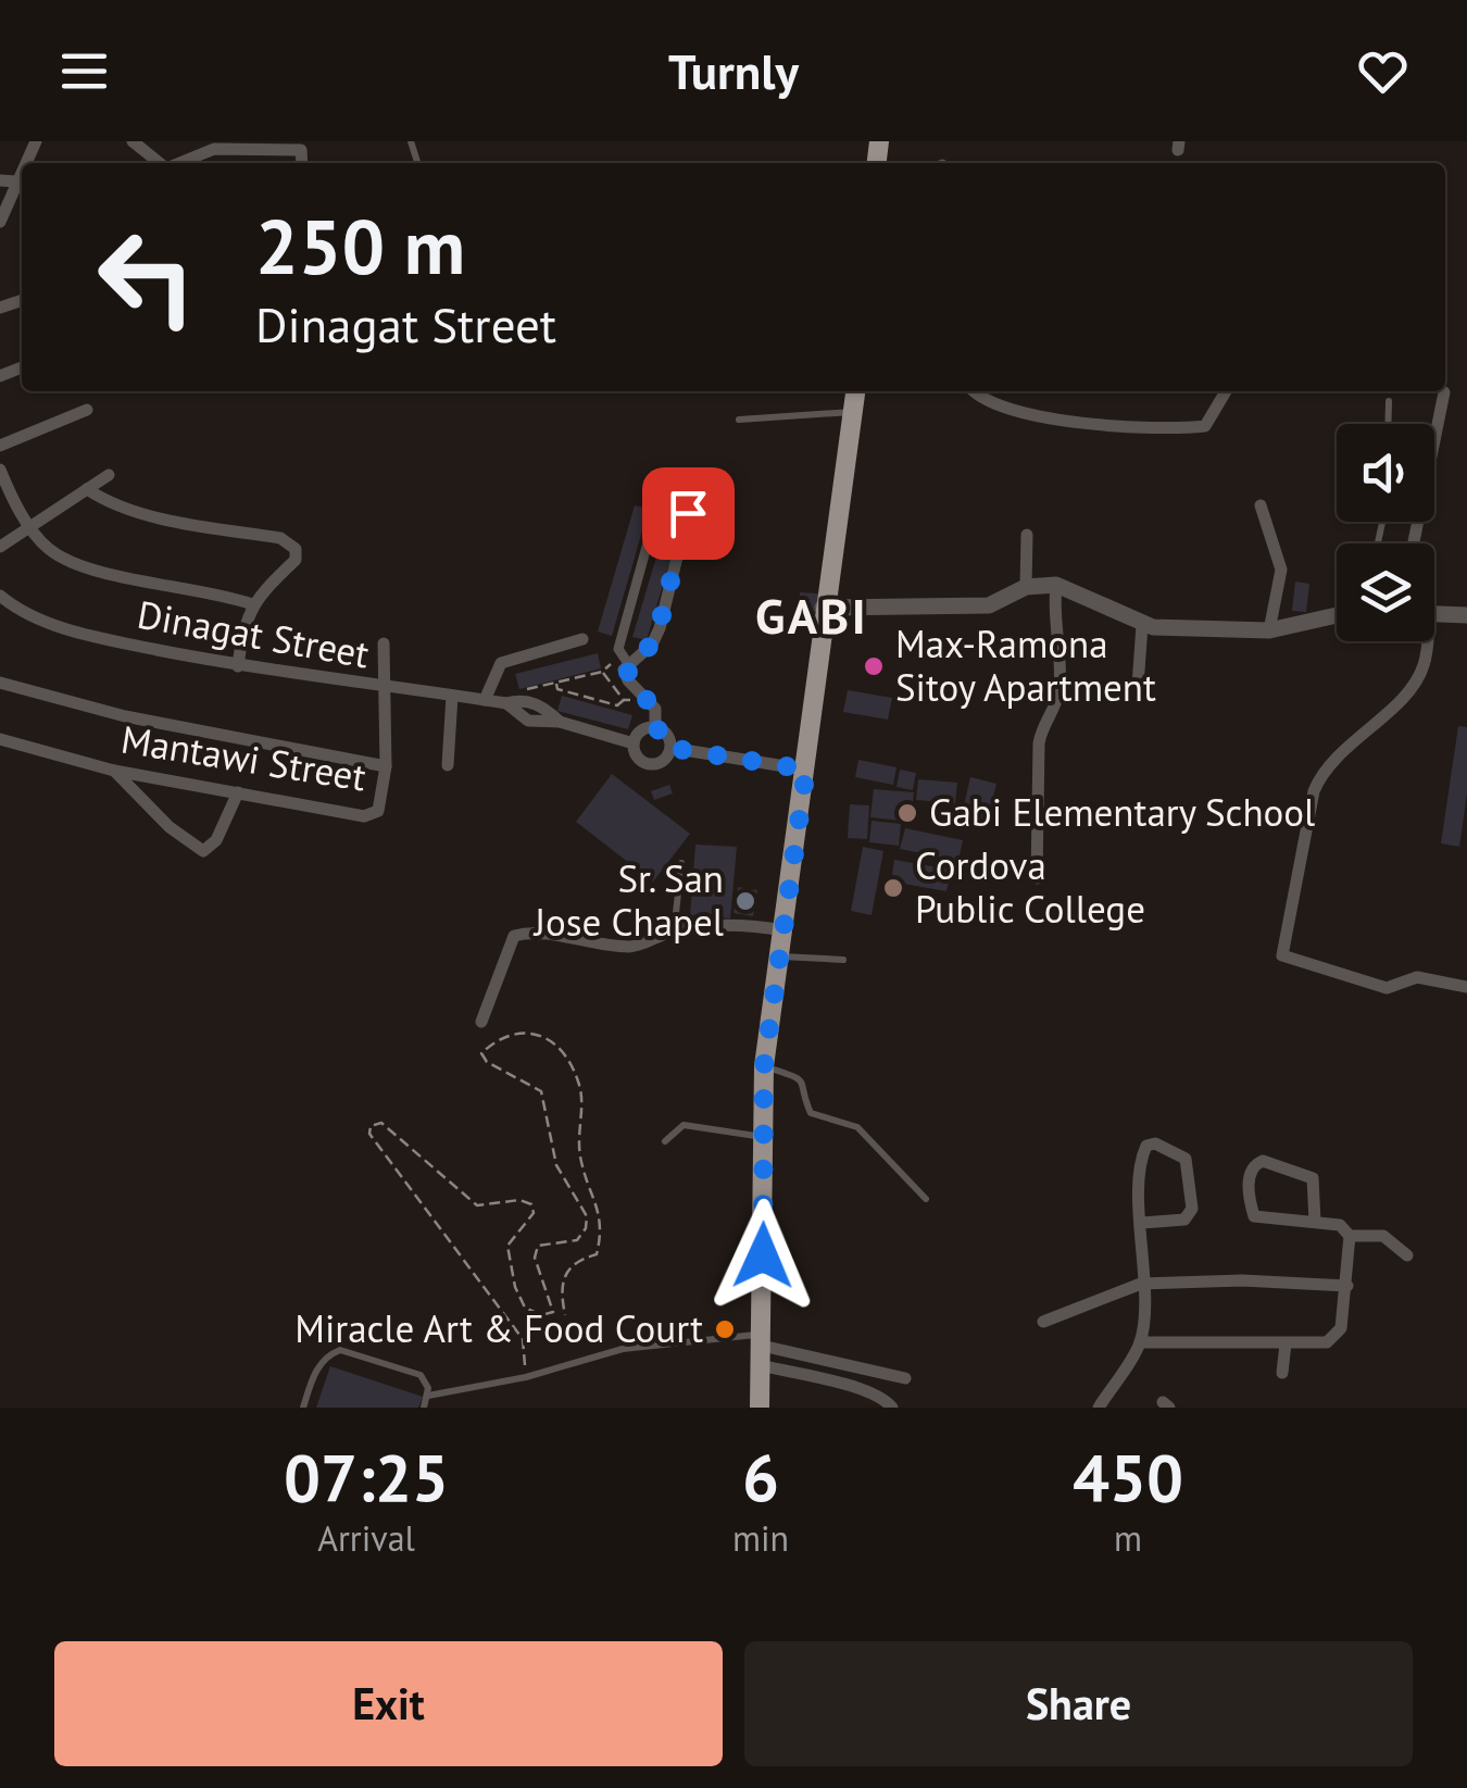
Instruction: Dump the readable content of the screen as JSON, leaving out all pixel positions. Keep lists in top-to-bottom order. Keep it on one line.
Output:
{"streets":{"street":["Dinagat Street","Mantawi Street"]},"crossings":[["Dinagat Street","Mantawi Street"]],"districts":["GABI"],"places":["Max-Ramona Sitoy Apartment","Gabi Elementary School","Cordova Public College","Sr. San Jose Chapel","Miracle Art & Food Court"],"page":{"header":"Turnly","turn":["250 m","Dinagat Street"],"eta":["07:25","Arrival","6","min","450","m"],"buttons":["Exit","Share"]}}
